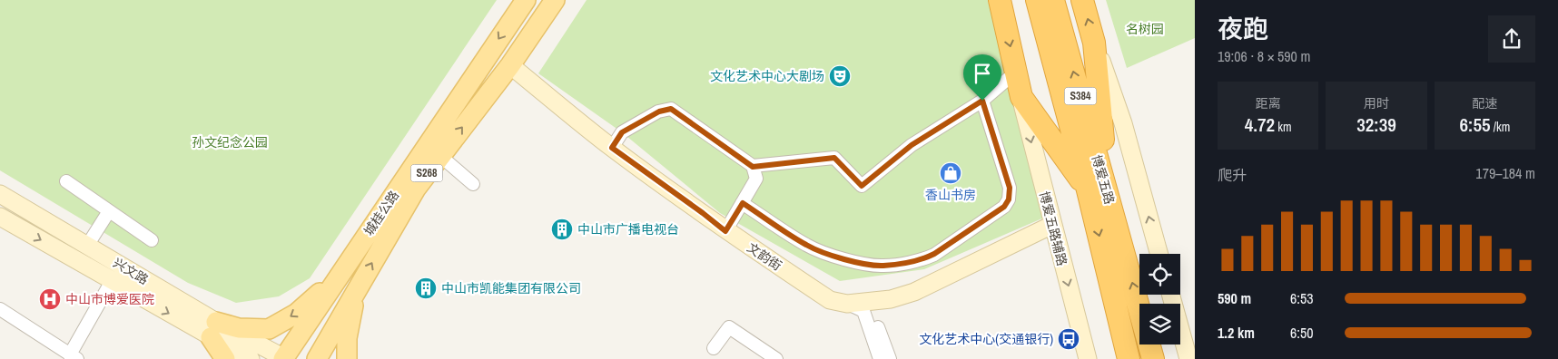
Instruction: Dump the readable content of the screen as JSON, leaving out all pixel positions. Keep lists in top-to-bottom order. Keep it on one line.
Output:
{"streets":{"highway":["S384","博爱五路"],"main road":["S268","城桂公路"],"street":["博爱五路辅路","文韵街","兴文路"]},"crossings":[["城桂公路","文韵街"],["城桂公路","兴文路"],["博爱五路辅路","文韵街"]],"parks":["名树园","孙文纪念公园"],"places":{"theatre":["文化艺术中心大剧场"],"shop":["香山书房"],"building":["中山市广播电视台","中山市凯能集团有限公司"],"hospital":["中山市博爱医院"],"bus stop":["文化艺术中心(交通银行)"]},"page":{"heading":["夜跑","19:06 · 8 × 590 m"],"stats":[["距离","4.72 km"],["用时","32:39"],["配速","6:55 /km"]],"chart":["爬升","179–184 m"],"list":[{"name":"590 m","note":"6:53"},{"name":"1.2 km","note":"6:50"}]}}
